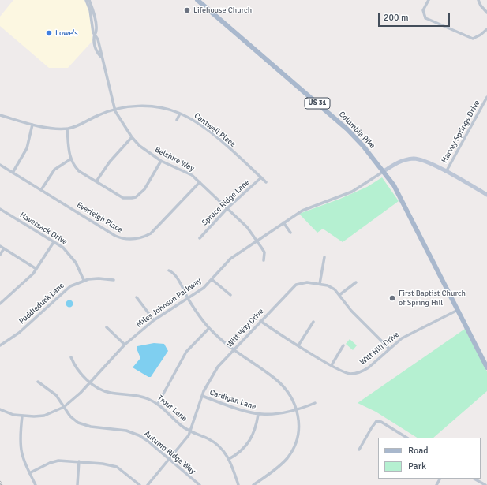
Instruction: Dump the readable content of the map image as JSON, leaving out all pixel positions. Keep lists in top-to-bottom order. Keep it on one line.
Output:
{"streets":{"main road":["US 31","Columbia Pike"],"street":["Cantwell Place","Harvey Springs Drive","Belshire Way","Spruce Ridge Lane","Everleigh Place","Haversack Drive","Miles Johnson Parkway","Puddleduck Lane","Witt Way Drive","Witt Hill Drive","Cardigan Lane","Trout Lane","Autumn Ridge Way"]},"crossings":[["US 31","Columbia Pike"],["US 31","Witt Hill Drive"],["Cantwell Place","Belshire Way"],["Cantwell Place","Spruce Ridge Lane"],["Columbia Pike","Miles Johnson Parkway"],["Columbia Pike","Witt Hill Drive"],["Belshire Way","Spruce Ridge Lane"],["Belshire Way","Everleigh Place"],["Belshire Way","Miles Johnson Parkway"],["Haversack Drive","Puddleduck Lane"],["Miles Johnson Parkway","Trout Lane"],["Miles Johnson Parkway","Autumn Ridge Way"],["Witt Way Drive","Witt Hill Drive"],["Witt Way Drive","Cardigan Lane"],["Witt Way Drive","Trout Lane"],["Witt Way Drive","Autumn Ridge Way"]],"places":["Lifehouse Church","Lowe's","First Baptist Church of Spring Hill"],"legend":["Road","Park"],"scale_bar":"200 m"}
